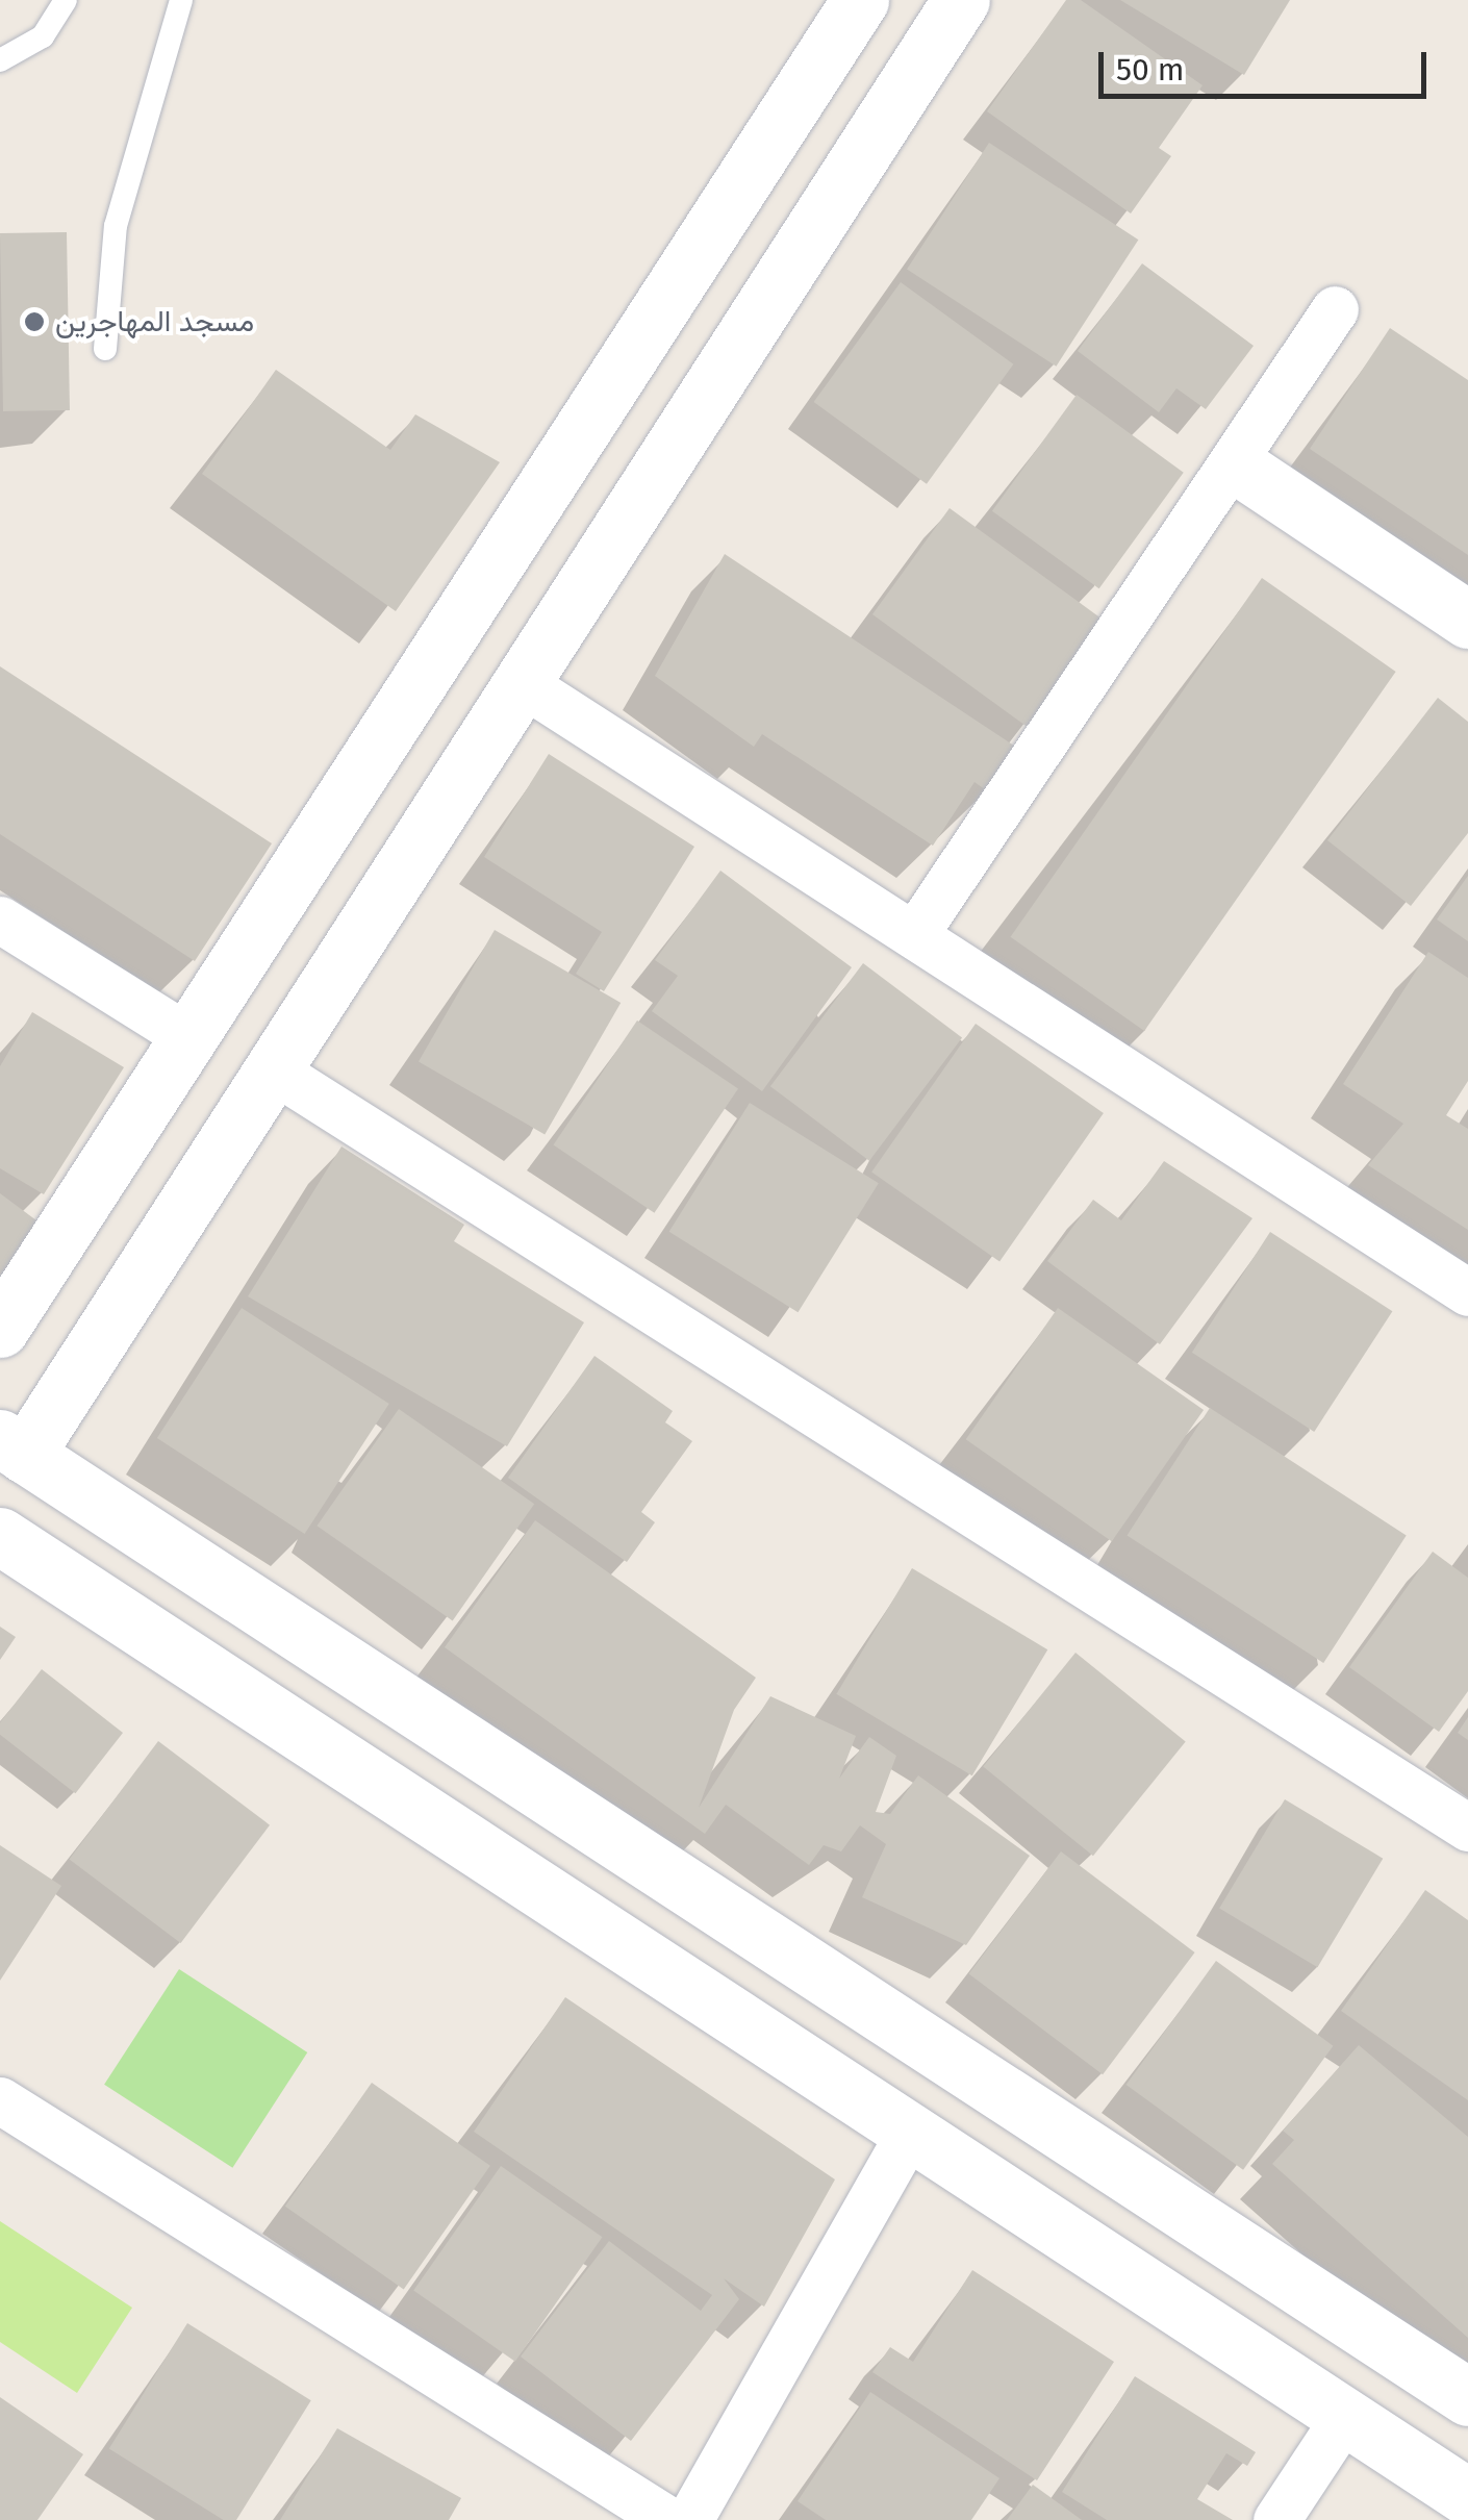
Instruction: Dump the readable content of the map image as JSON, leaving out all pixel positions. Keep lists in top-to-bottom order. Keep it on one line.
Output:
{"places":["مسجد المهاجرين"],"scale_bar":"50 m"}
